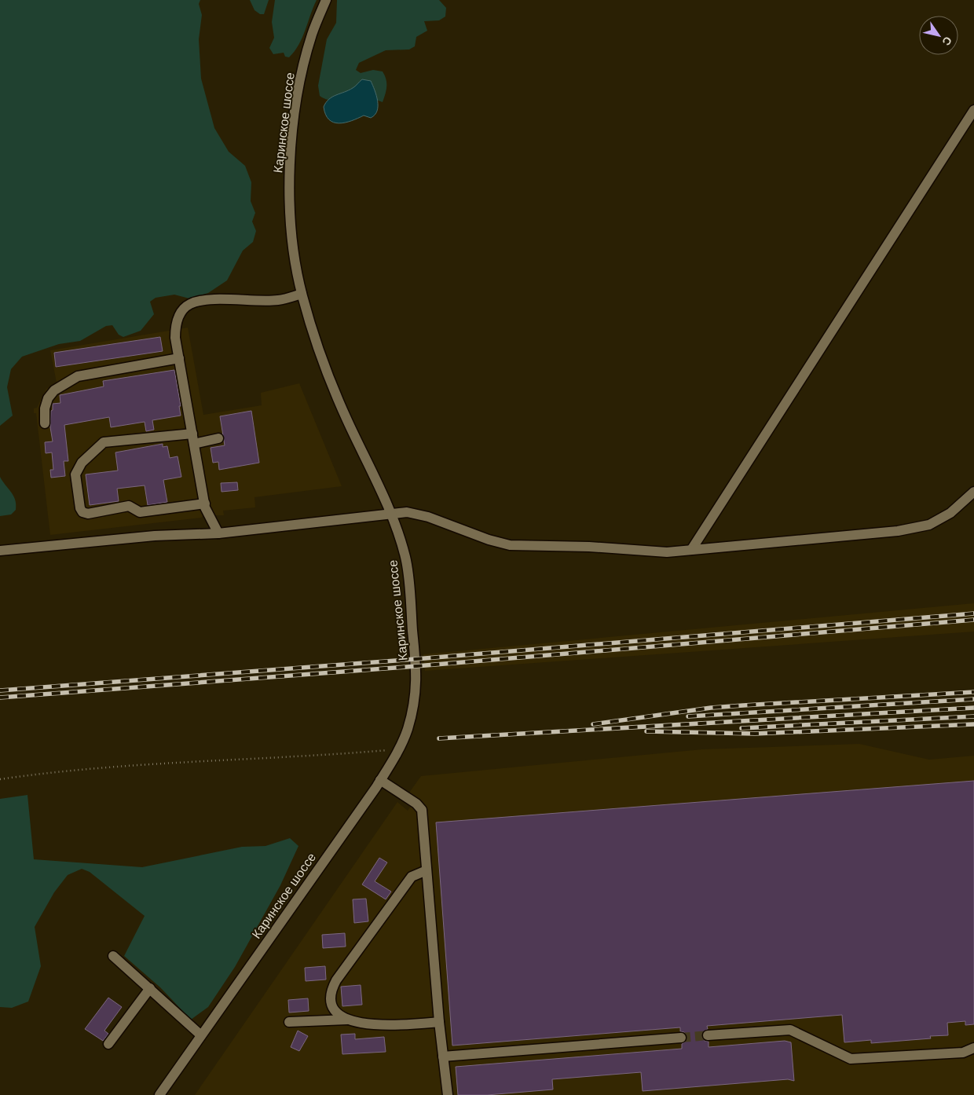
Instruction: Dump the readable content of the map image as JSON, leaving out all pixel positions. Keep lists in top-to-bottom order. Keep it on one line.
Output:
{"streets":{"street":["Каринское шоссе"]},"north":"bottom right"}
